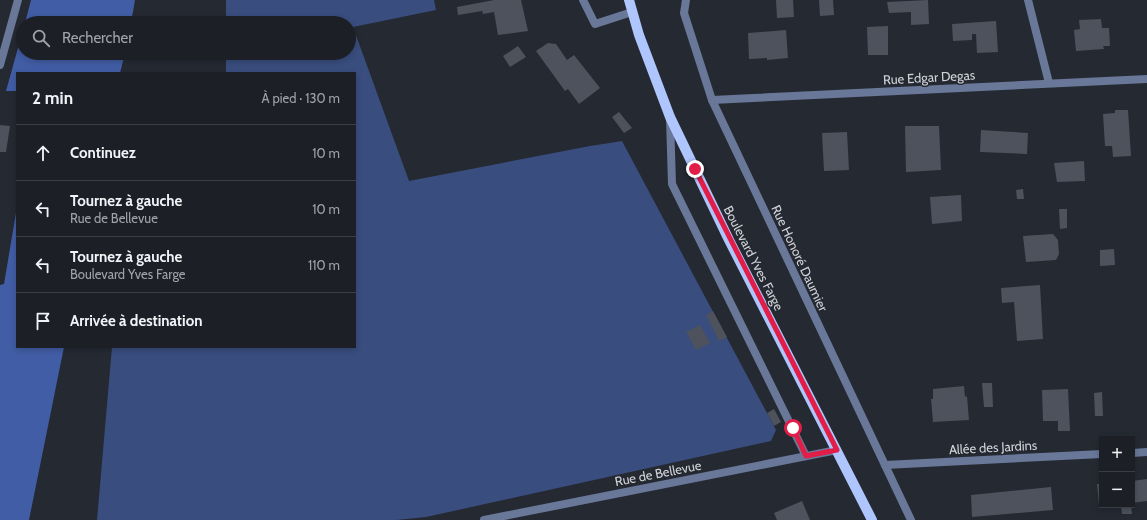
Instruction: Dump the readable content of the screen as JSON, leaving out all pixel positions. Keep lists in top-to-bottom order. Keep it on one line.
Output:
{"streets":{"main road":["Boulevard Yves Farge"],"street":["Rue Edgar Degas","Rue Honoré Daumier","Allée des Jardins","Rue de Bellevue"]},"crossings":[["Rue Edgar Degas","Rue Honoré Daumier"],["Boulevard Yves Farge","Rue de Bellevue"],["Rue Honoré Daumier","Allée des Jardins"]],"page":{"search":"Rechercher","heading":["2 min","À pied · 130 m"],"list":[["Continuez","10 m"],["Tournez à gauche","Rue de Bellevue","10 m"],["Tournez à gauche","Boulevard Yves Farge","110 m"],"Arrivée à destination"],"map_buttons":["+","−"]}}
